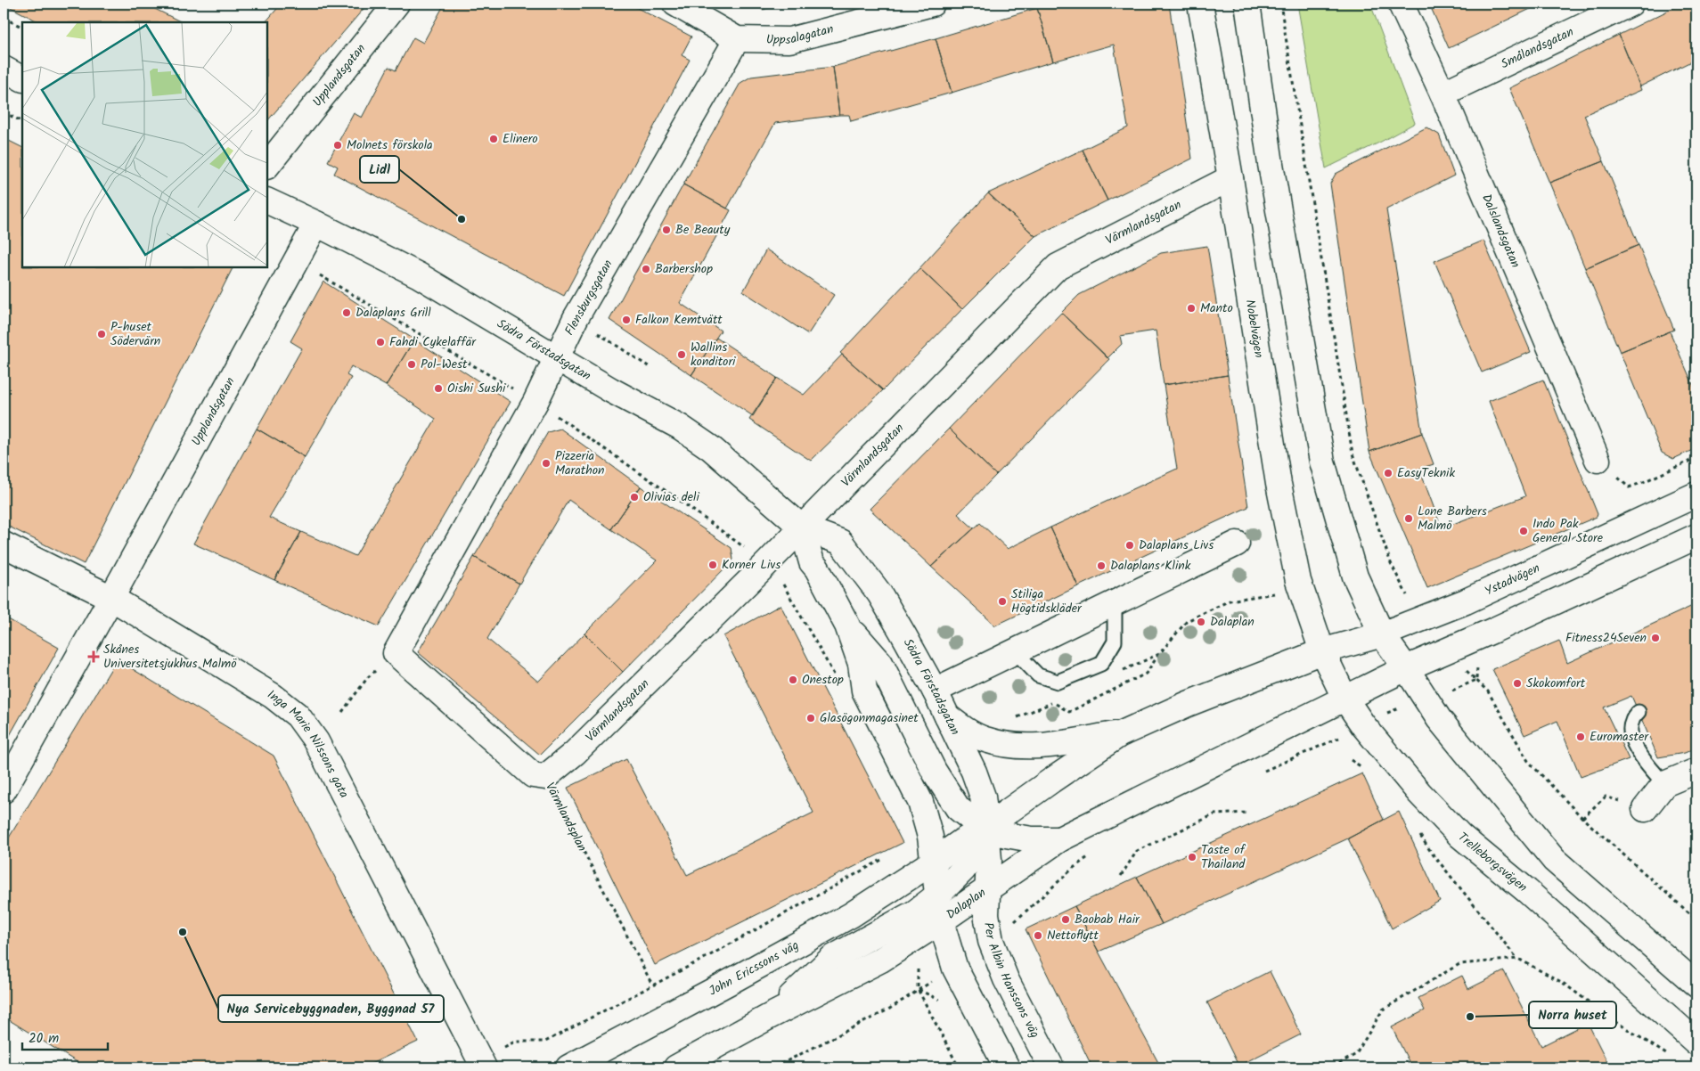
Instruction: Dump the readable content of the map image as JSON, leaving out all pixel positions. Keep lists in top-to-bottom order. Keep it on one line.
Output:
{"streets":{"street":["Uppsalagatan","Smålandsgatan","Upplandsgatan","Värmlandsgatan","Dalslandsgatan","Flensburgsgatan","Nobelvägen","Södra Förstadsgatan","Ystadvägen","Inga Marie Nilssons gata","Värmlandsplan","Trelleborgsvägen","Dalaplan","John Ericssons väg","Per Albin Hanssons väg"]},"crossings":[["Uppsalagatan","Flensburgsgatan"],["Smålandsgatan","Dalslandsgatan"],["Upplandsgatan","Södra Förstadsgatan"],["Upplandsgatan","Inga Marie Nilssons gata"],["Värmlandsgatan","Nobelvägen"],["Värmlandsgatan","Södra Förstadsgatan"],["Värmlandsgatan","Värmlandsplan"],["Flensburgsgatan","Södra Förstadsgatan"],["Flensburgsgatan","Värmlandsplan"],["Nobelvägen","Ystadvägen"],["Nobelvägen","Trelleborgsvägen"],["Södra Förstadsgatan","Dalaplan"],["Södra Förstadsgatan","Per Albin Hanssons väg"],["Ystadvägen","Trelleborgsvägen"],["Trelleborgsvägen","Dalaplan"],["Dalaplan","Per Albin Hanssons väg"]],"places":{"other":["Elinero","Molnets förskola","Lidl","Be Beauty","Barbershop","Manto","Dalaplans Grill","Falkon Kemtvätt","P-huset Södervärn","Fahdi Cykelaffär","Wallins konditori","Pol-West","Oishi Sushi","Pizzeria Marathon","EasyTeknik","Olivias deli","Lone Barbers Malmö","Indo Pak General Store","Dalaplans Livs","Korner Livs","Dalaplans Klink","Stiliga Högtidskläder","Dalaplan","Fitness24Seven","Onestop","Skokomfort","Glasögonmagasinet","Euromaster","Taste of Thailand","Baobab Hair","Nya Servicebyggnaden, Byggnad 57","Nettoflytt","Norra huset"],"health":["Skånes Universitetsjukhus Malmö"]},"scale_bar":"20 m"}
